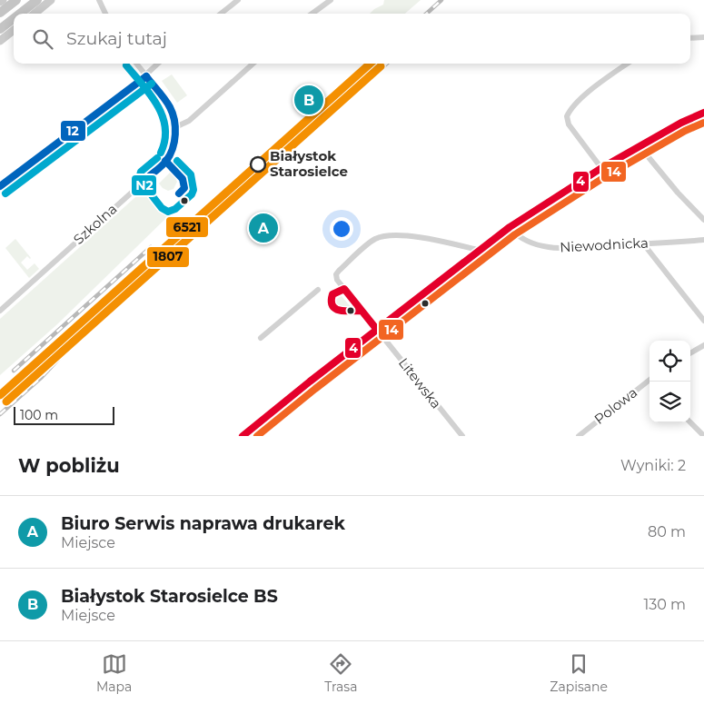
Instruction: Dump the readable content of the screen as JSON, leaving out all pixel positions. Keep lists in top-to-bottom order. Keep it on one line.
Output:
{"streets":{"street":["Szkolna","Niewodnicka","Litewska","Polowa"]},"places":["Białystok Starosielce"],"lines":["transit line 6521","transit line N2","transit line 1807","transit line 12","transit line 4","transit line 14"],"scale_bar":"100 m","page":{"search":"Szukaj tutaj","pins":["B","A"],"scale":"100 m","heading":["W pobliżu","Wyniki: 2"],"list":[{"mark":"A","name":"Biuro Serwis naprawa drukarek","note":"Miejsce","value":"80 m"},{"mark":"B","name":"Białystok Starosielce BS","note":"Miejsce","value":"130 m"}],"nav":["Mapa","Trasa","Zapisane"]}}
